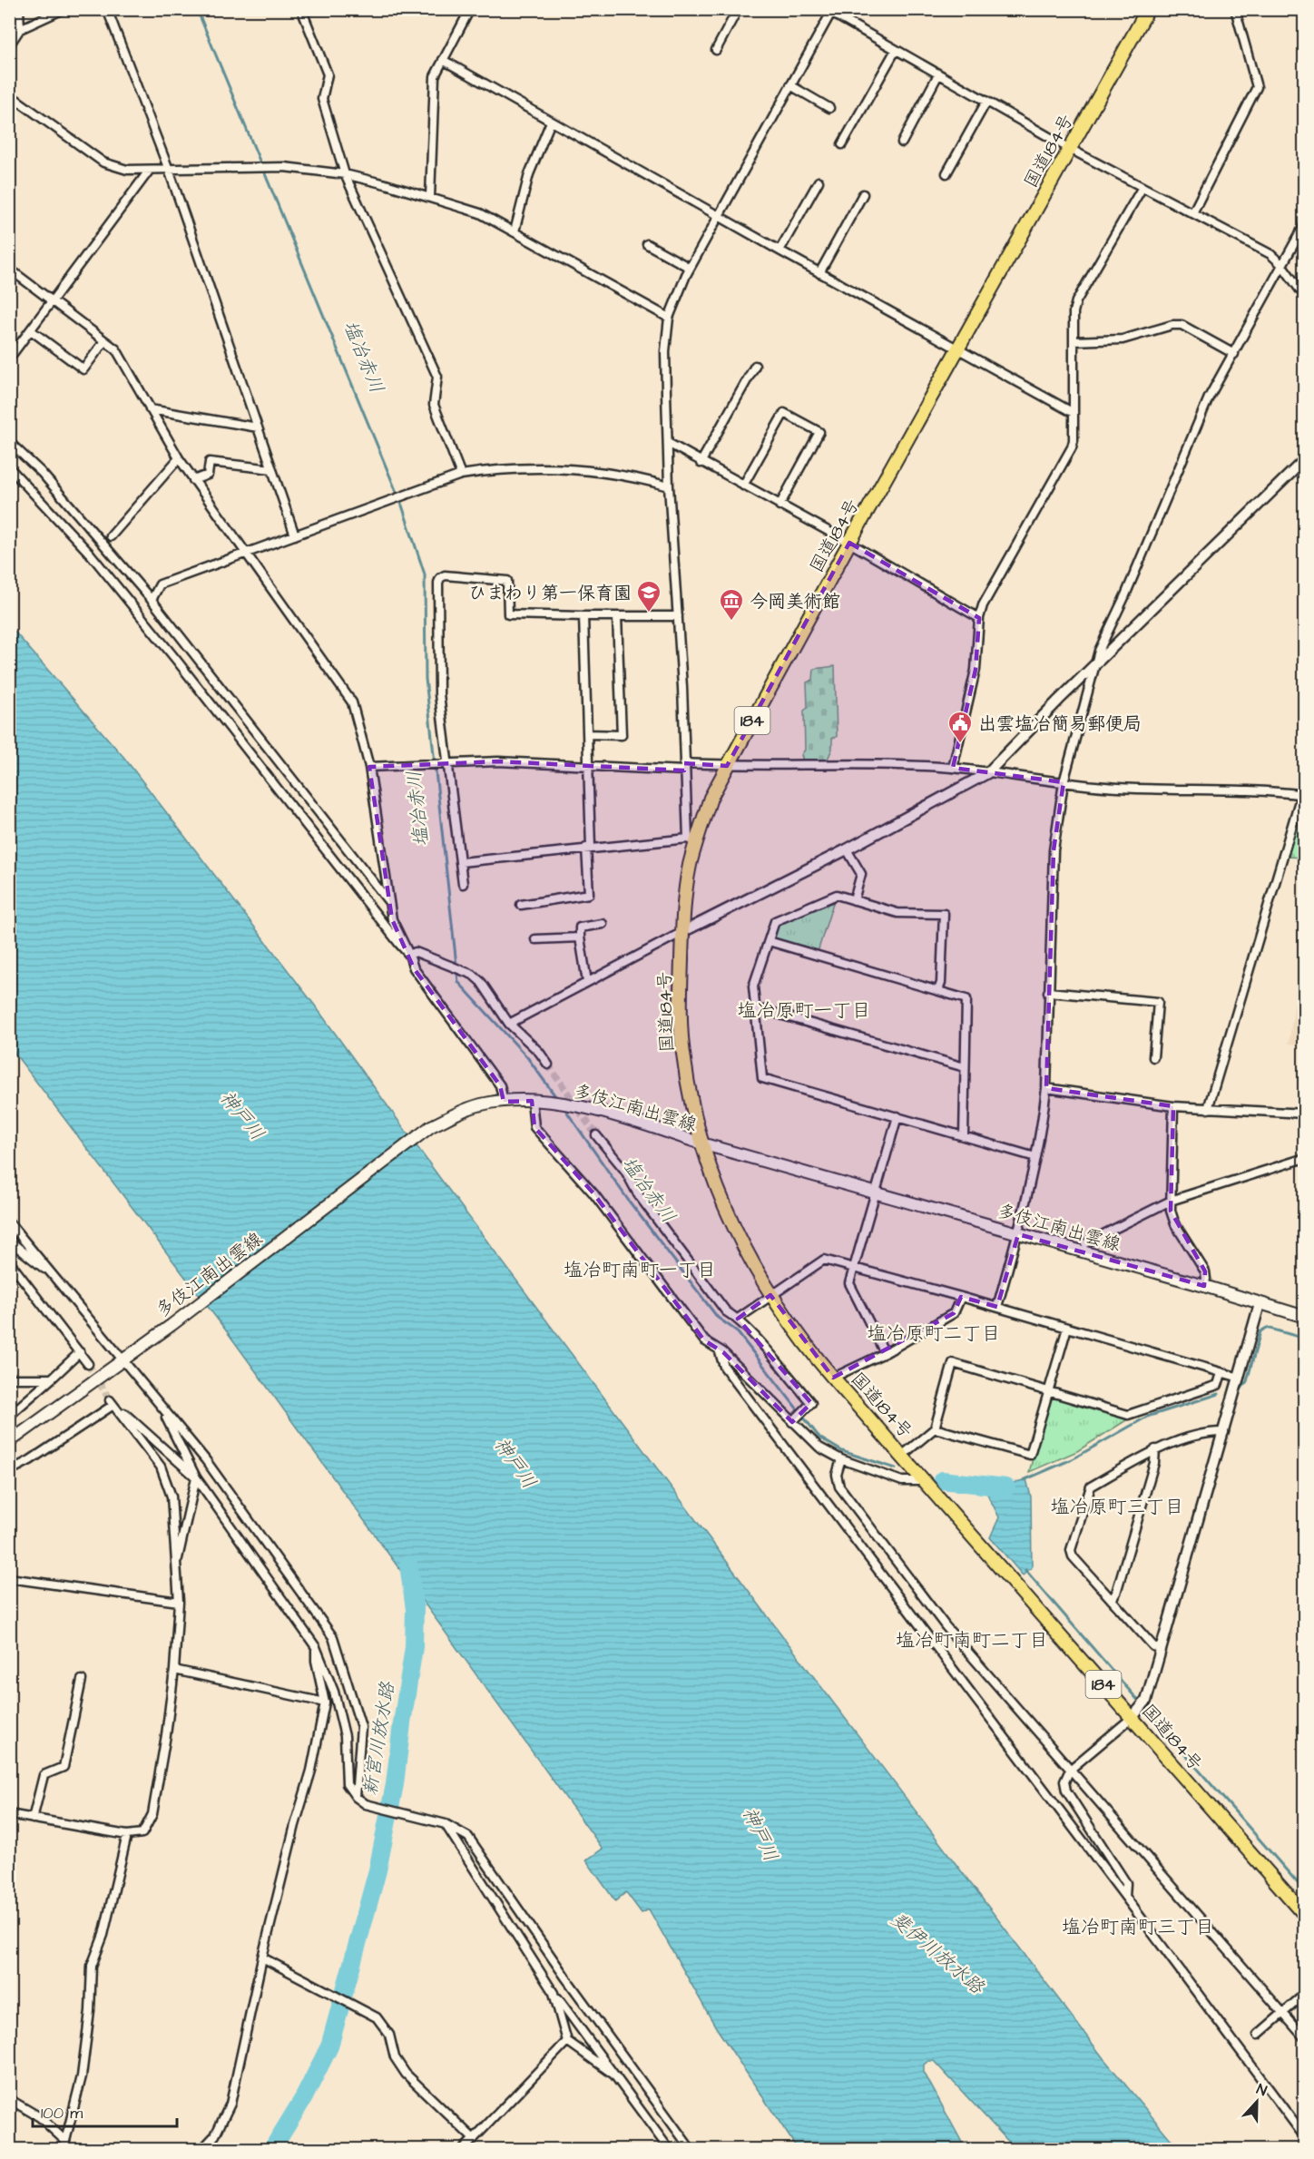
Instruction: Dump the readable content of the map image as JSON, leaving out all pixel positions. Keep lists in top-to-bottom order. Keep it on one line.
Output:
{"streets":{"highway":["国道184号","184"],"main road":["多伎江南出雲線"]},"crossings":[["国道184号","多伎江南出雲線"]],"districts":["塩冶原町一丁目","塩冶町南町一丁目","塩冶原町二丁目","塩冶原町三丁目","塩冶町南町二丁目","塩冶町南町三丁目"],"water":["塩冶赤川","神戸川","新宮川放水路","斐伊川放水路"],"places":{"school or university":["ひまわり第一保育園"],"museum":["今岡美術館"],"public building":["出雲塩冶簡易郵便局"]},"scale_bar":"100 m","north":"top"}
